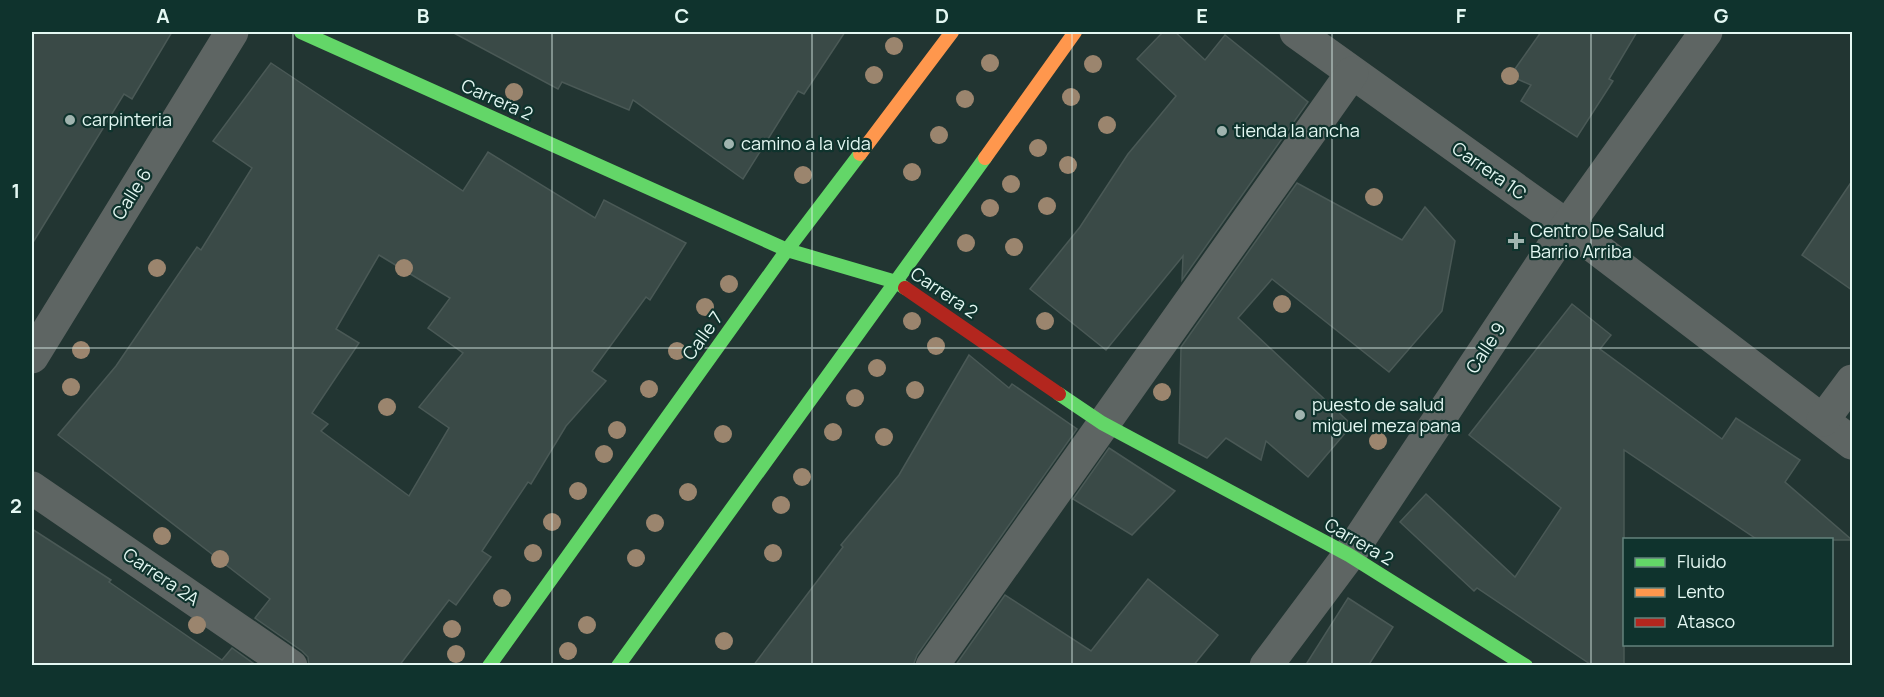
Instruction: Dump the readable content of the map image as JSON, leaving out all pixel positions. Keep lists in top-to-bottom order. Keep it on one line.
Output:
{"streets":{"street":["Carrera 2","Carrera 1C","Calle 6","Calle 7","Calle 9","Carrera 2A"]},"crossings":[["Carrera 2","Calle 7"],["Carrera 2","Calle 9"],["Carrera 1C","Calle 9"]],"places":{"other":["carpinteria","tienda la ancha","camino a la vida","puesto de salud miguel meza pana"],"health":["Centro De Salud Barrio Arriba"]},"legend":["Fluido","Lento","Atasco"],"grid":{"columns":["A","B","C","D","E","F","G"],"rows":["1","2"]}}
